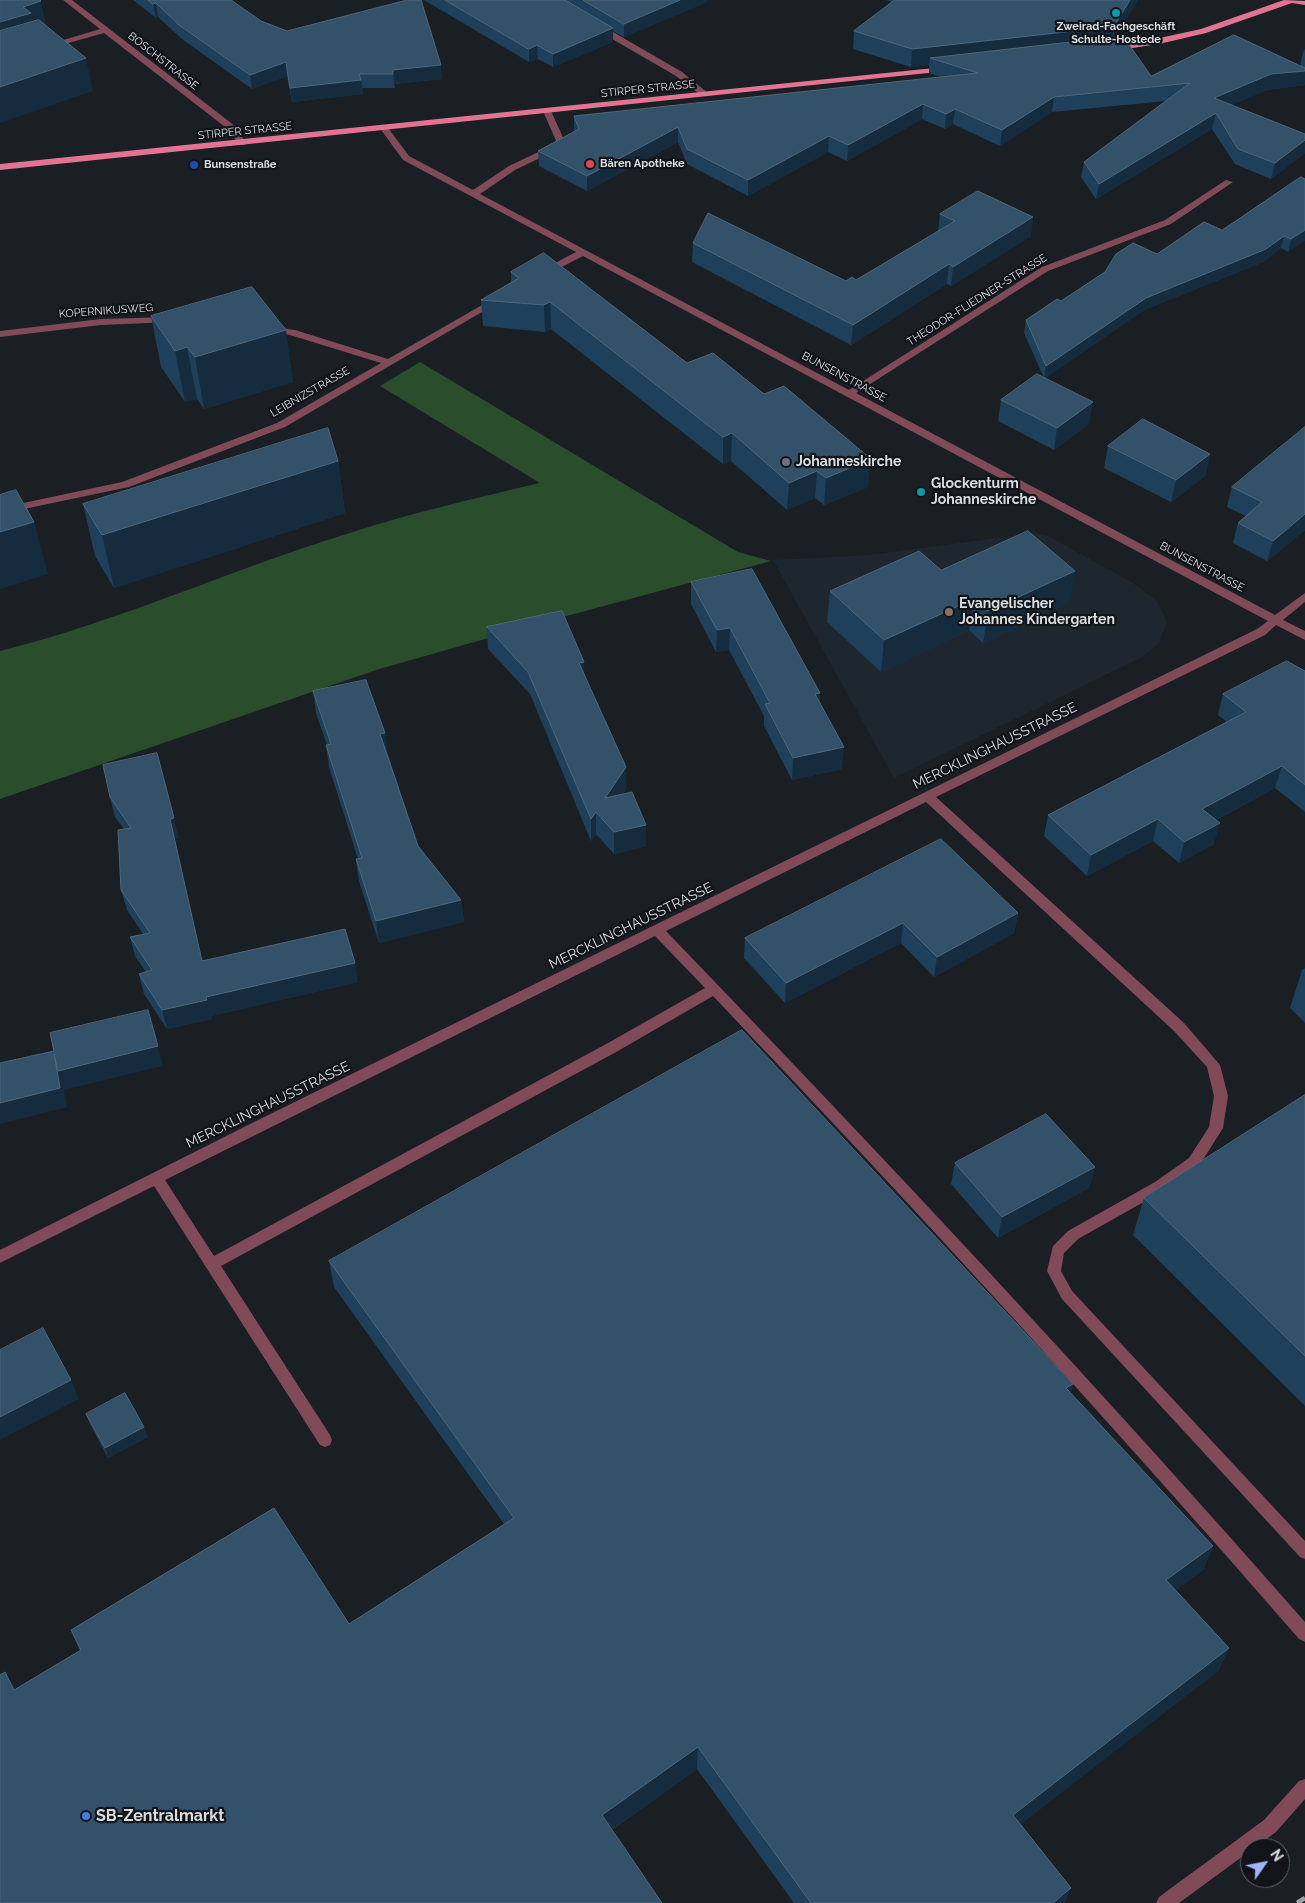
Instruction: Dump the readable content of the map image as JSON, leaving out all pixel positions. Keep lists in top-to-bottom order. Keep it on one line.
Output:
{"streets":{"main road":["STIRPER STRASSE"],"street":["BOSCHSTRASSE","THEODOR-FLIEDNER-STRASSE","KOPERNIKUSWEG","BUNSENSTRASSE","LEIBNIZSTRASSE","MERCKLINGHAUSSTRASSE"]},"crossings":[["BOSCHSTRASSE","STIRPER STRASSE"],["STIRPER STRASSE","BUNSENSTRASSE"],["THEODOR-FLIEDNER-STRASSE","BUNSENSTRASSE"],["BUNSENSTRASSE","MERCKLINGHAUSSTRASSE"]],"places":["Zweirad-Fachgeschäft Schulte-Hostede","Bären Apotheke","Bunsenstraße","Johanneskirche","Glockenturm Johanneskirche","Evangelischer Johannes Kindergarten","SB-Zentralmarkt"],"north":"top right"}
